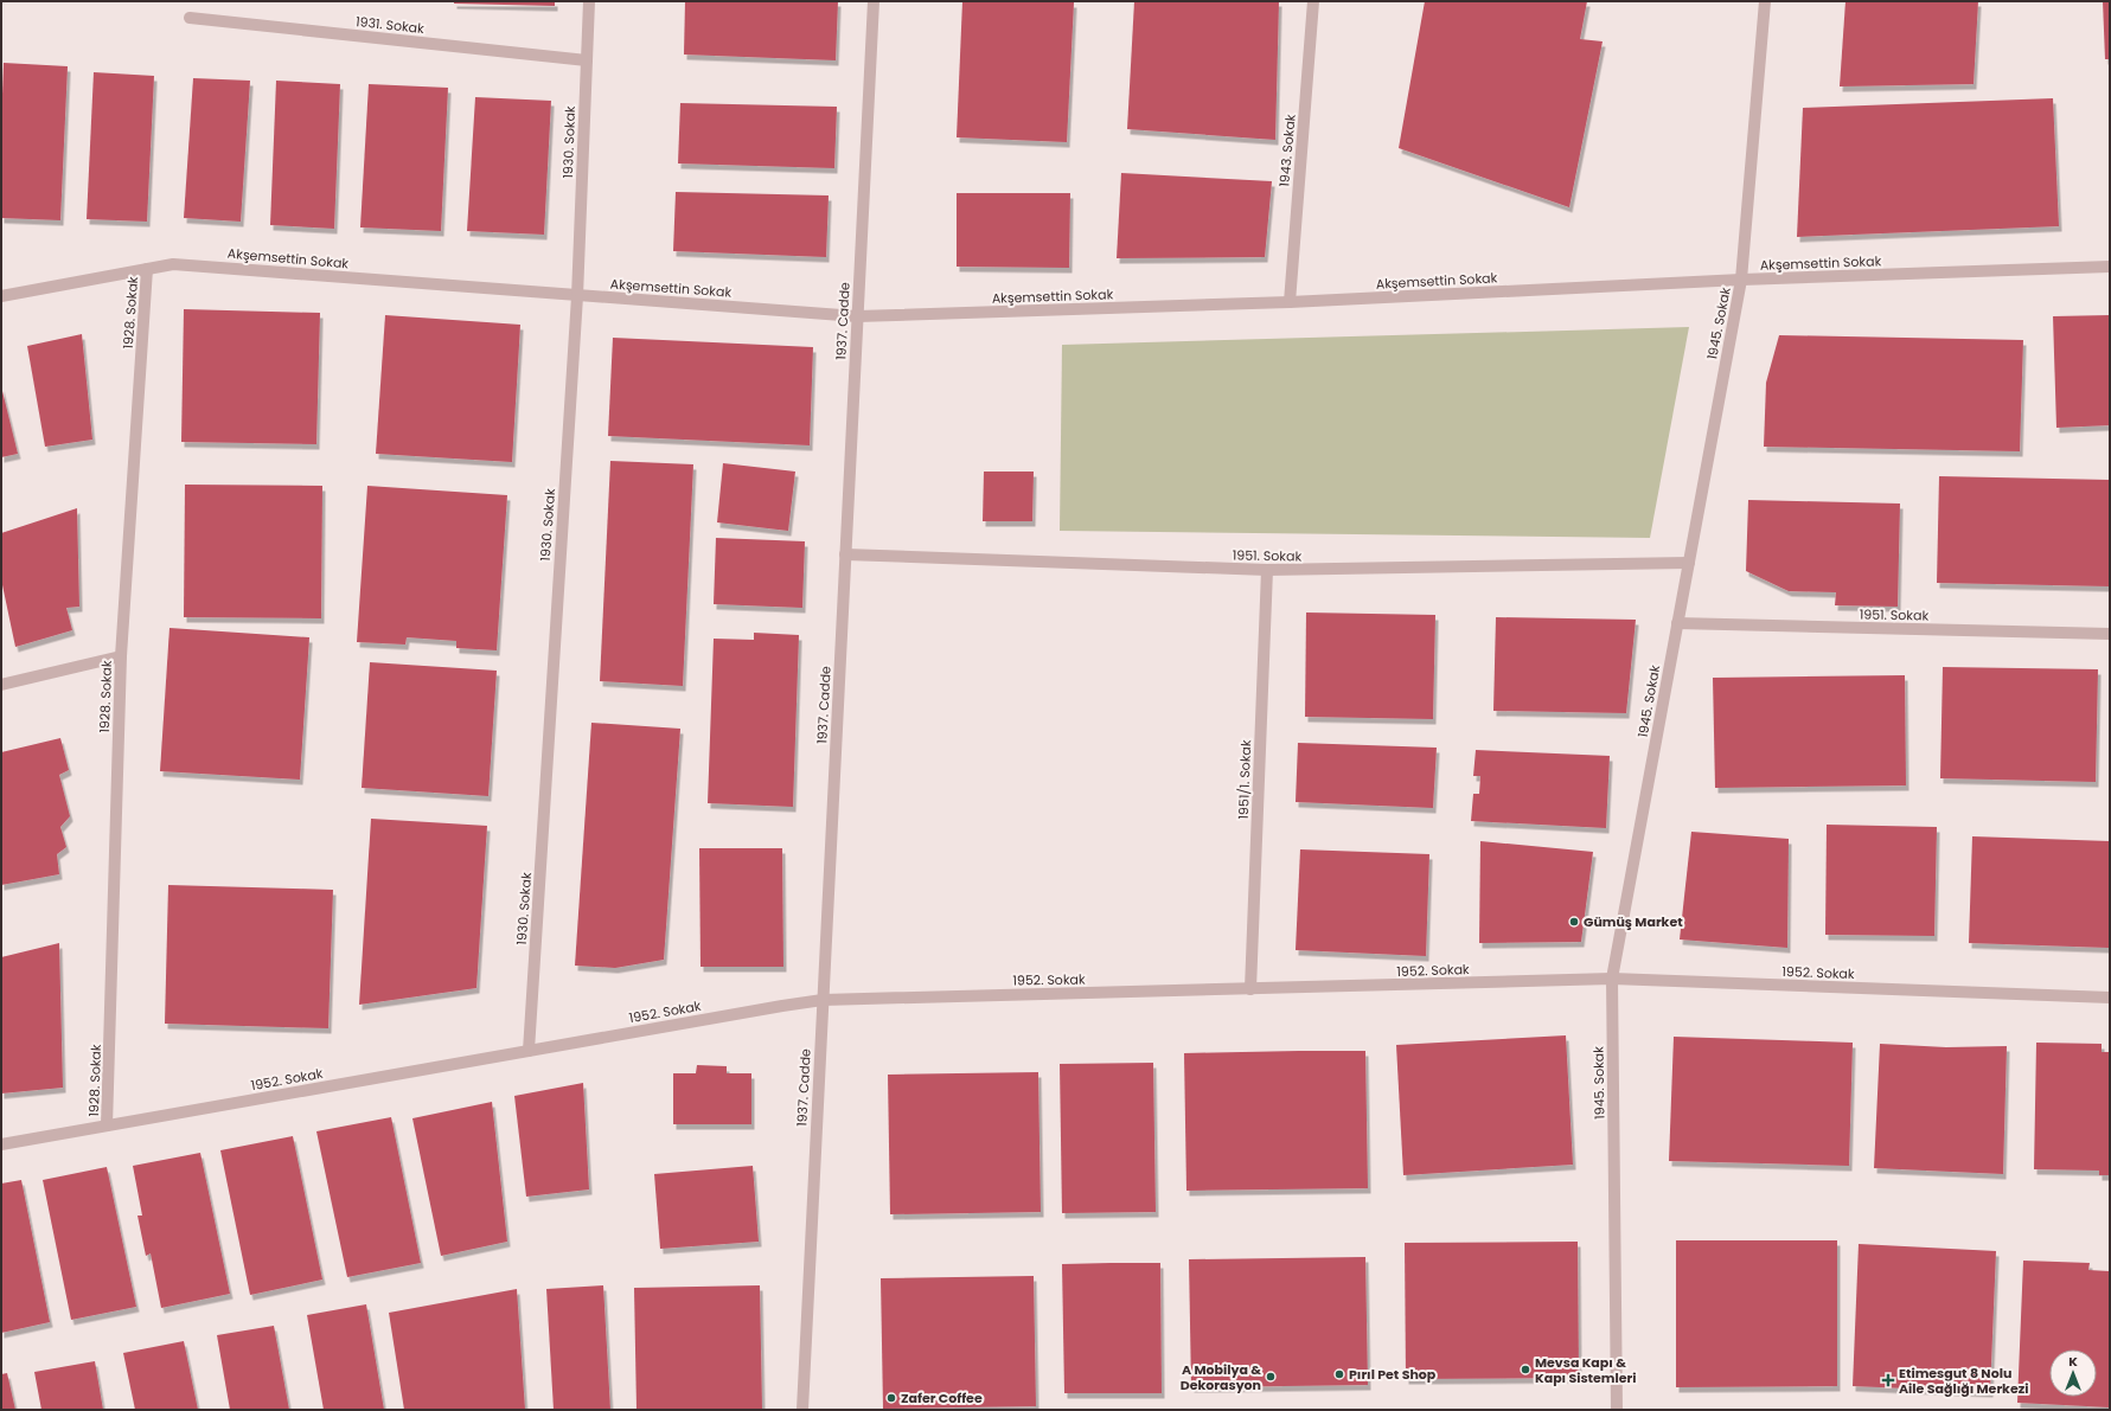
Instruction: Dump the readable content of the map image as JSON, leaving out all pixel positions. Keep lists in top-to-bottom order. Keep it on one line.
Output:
{"streets":{"street":["1931. Sokak","1930. Sokak","1943. Sokak","Akşemsettin Sokak","1928. Sokak","1937. Cadde","1945. Sokak","1951. Sokak","1951/1. Sokak","1952. Sokak"]},"crossings":[["1931. Sokak","1930. Sokak"],["1930. Sokak","Akşemsettin Sokak"],["1930. Sokak","1952. Sokak"],["1943. Sokak","Akşemsettin Sokak"],["Akşemsettin Sokak","1928. Sokak"],["Akşemsettin Sokak","1937. Cadde"],["Akşemsettin Sokak","1945. Sokak"],["1928. Sokak","1952. Sokak"],["1937. Cadde","1951. Sokak"],["1937. Cadde","1952. Sokak"],["1945. Sokak","1951. Sokak"],["1945. Sokak","1952. Sokak"],["1951. Sokak","1951/1. Sokak"],["1951/1. Sokak","1952. Sokak"]],"places":{"other":["Gümüş Market","Mevsa Kapı & Kapı Sistemleri","Pırıl Pet Shop","A Mobilya & Dekorasyon","Zafer Coffee"],"health":["Etimesgut 8 Nolu Aile Sağlığı Merkezi"]},"north":"top"}
